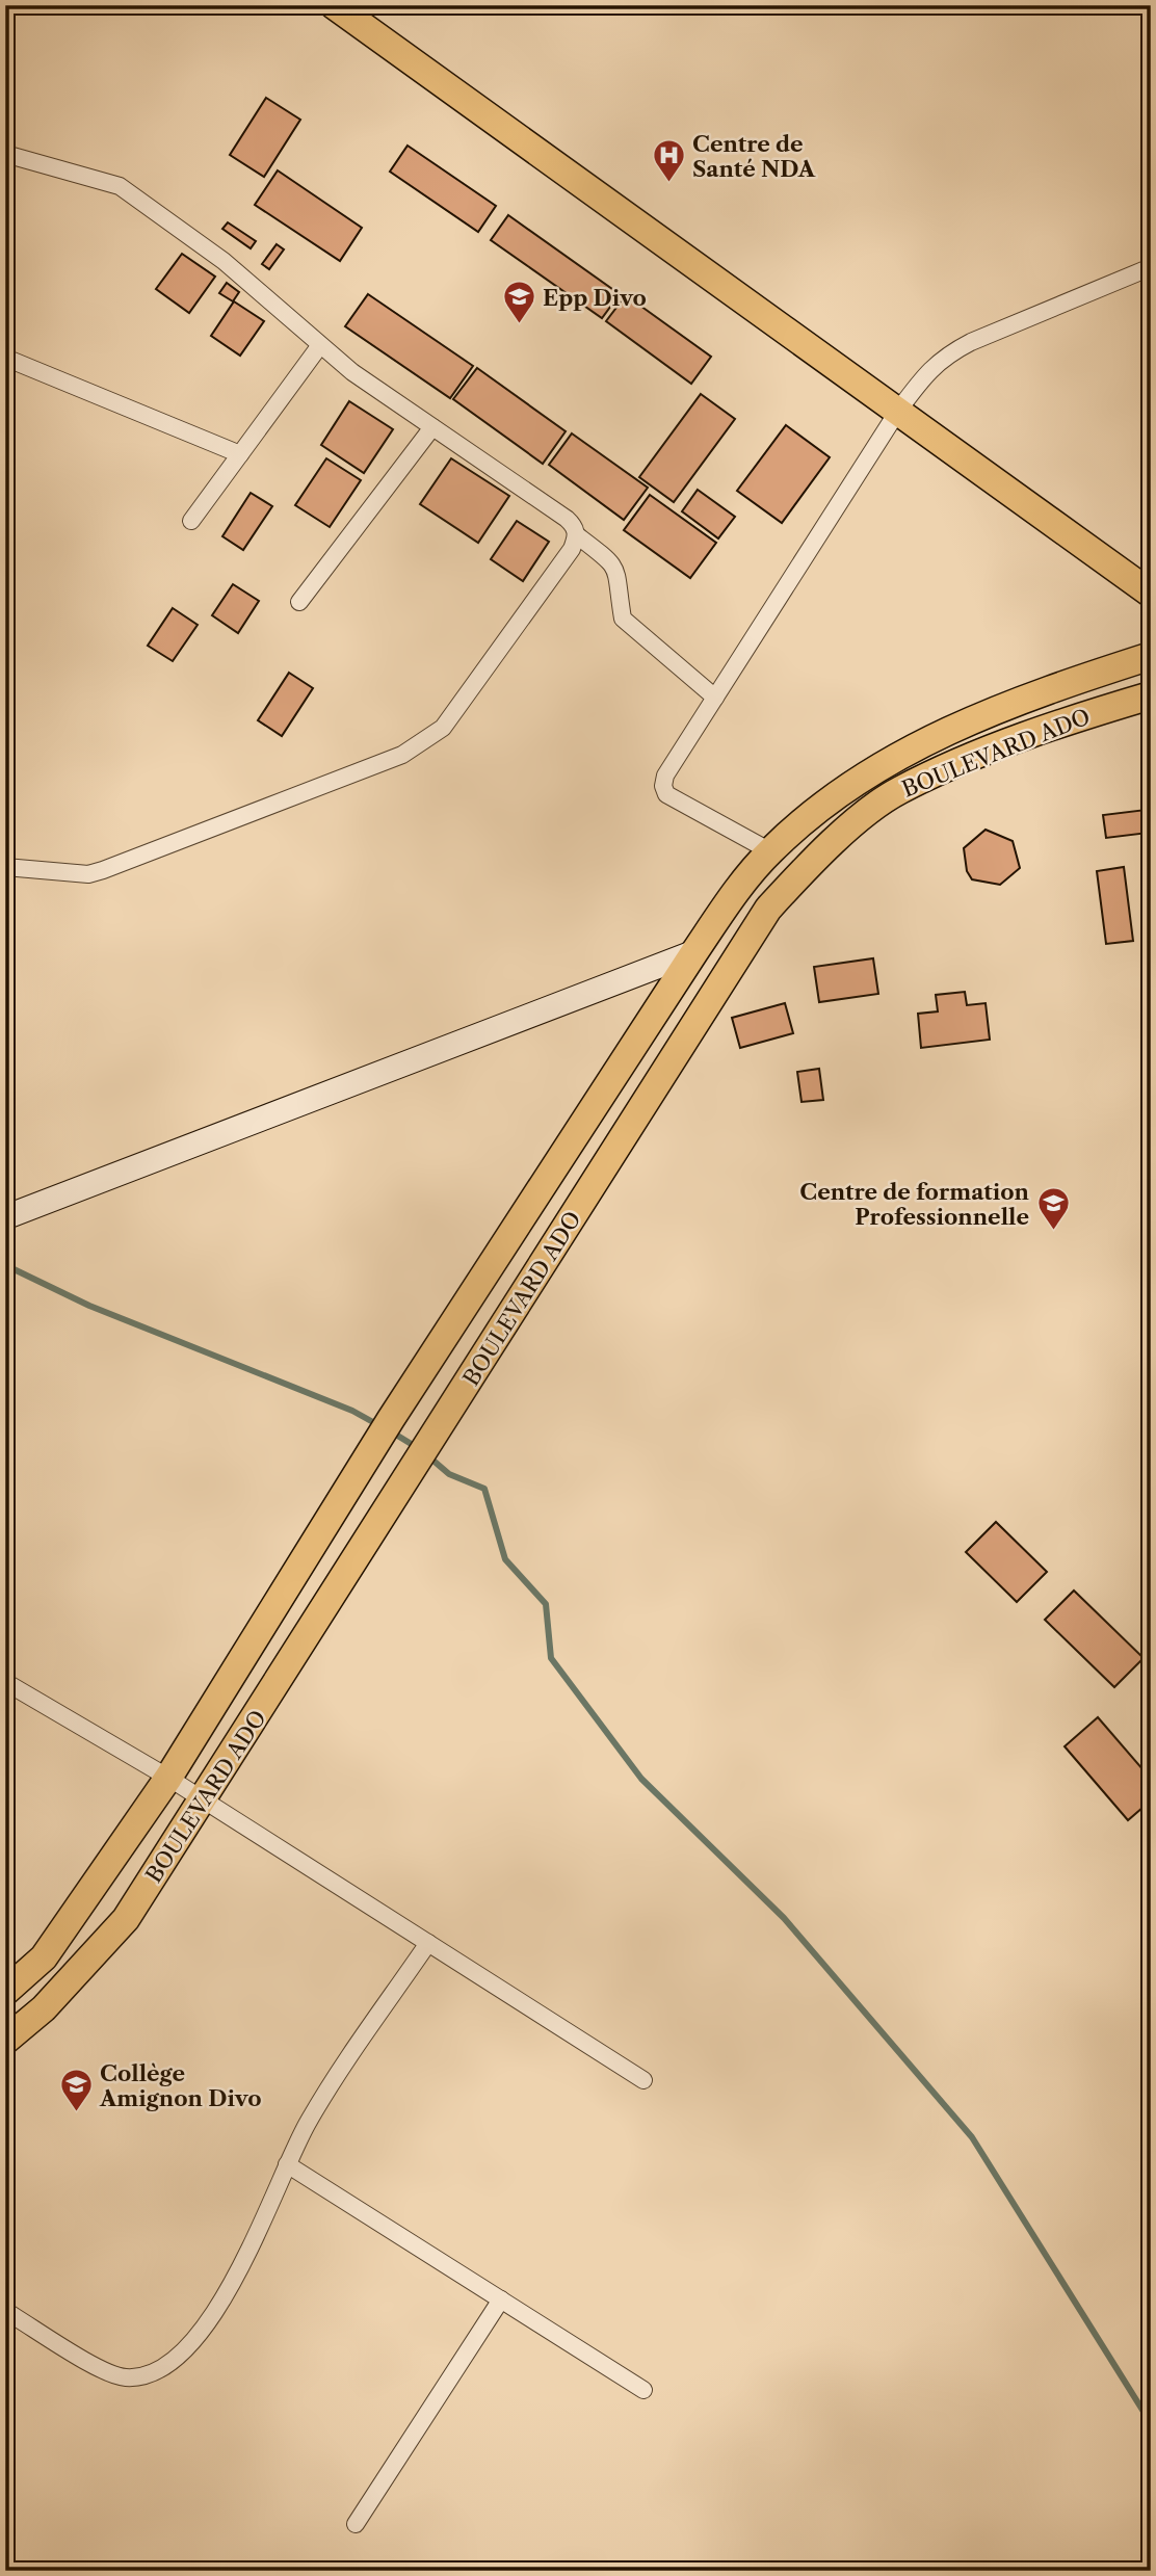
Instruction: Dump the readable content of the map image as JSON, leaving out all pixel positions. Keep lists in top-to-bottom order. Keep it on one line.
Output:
{"streets":{"main road":["BOULEVARD ADO"]},"places":{"hospital":["Centre de Santé NDA"],"school or university":["Epp Divo","Centre de formation Professionnelle","Collège Amignon Divo"]}}
